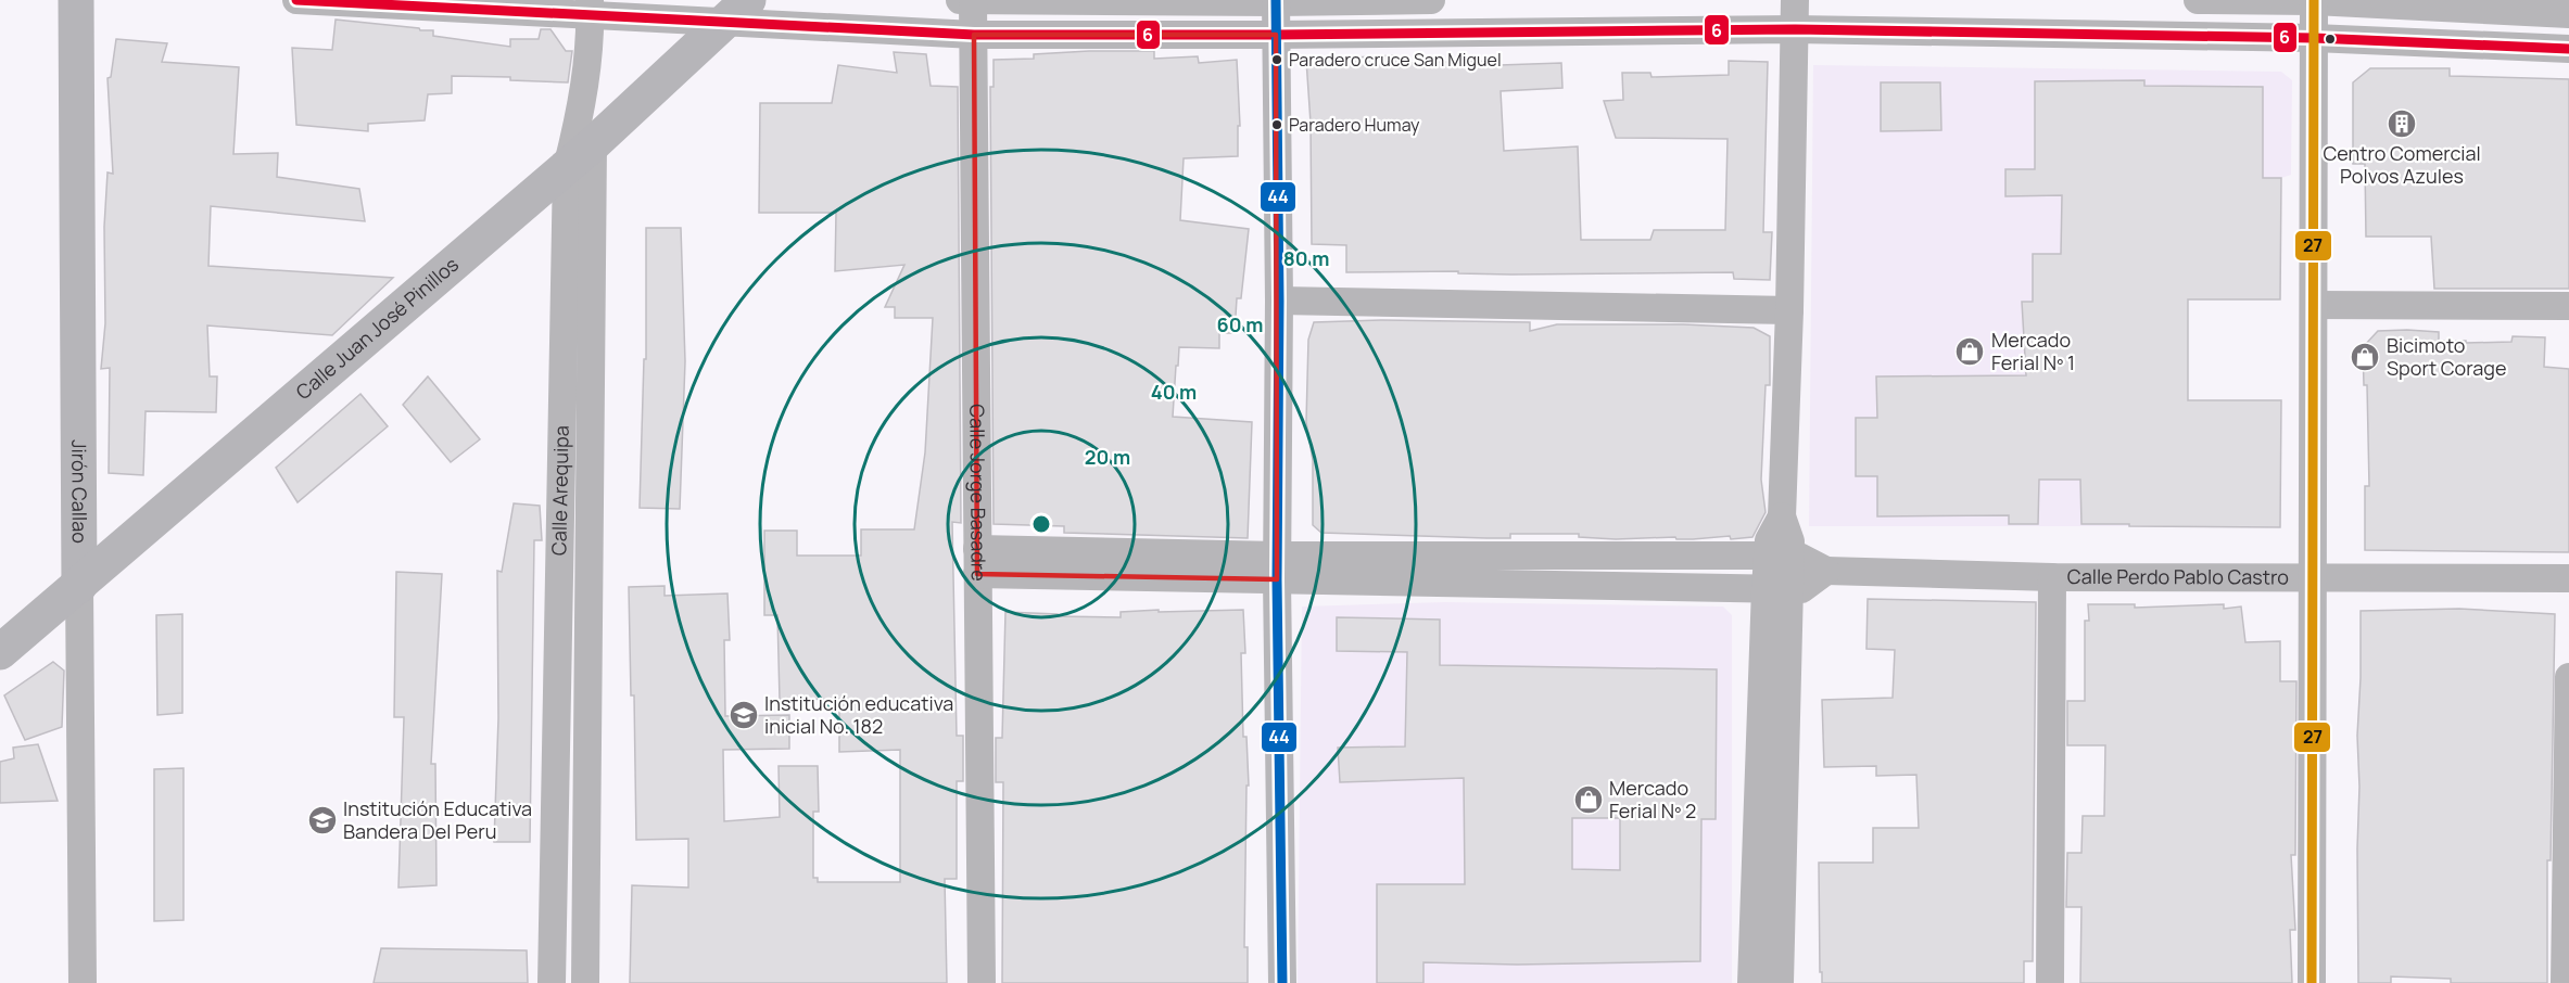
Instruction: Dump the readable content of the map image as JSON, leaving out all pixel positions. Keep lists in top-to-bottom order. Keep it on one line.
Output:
{"streets":{"street":["Calle Juan José Pinillos","Calle Arequipa","Jirón Callao","Calle Jorge Basadre","Calle Perdo Pablo Castro"]},"crossings":[["Calle Juan José Pinillos","Calle Arequipa"],["Calle Juan José Pinillos","Jirón Callao"]],"places":{"other":["Paradero cruce San Miguel","Paradero Humay"],"building":["Centro Comercial Polvos Azules"],"shop":["Mercado Ferial Nº 1","Bicimoto Sport Corage","Mercado Ferial Nº 2"],"school or university":["Institución educativa inicial No. 182","Institución Educativa Bandera Del Peru"]},"lines":["transit line 6","transit line 44","transit line 27"],"rings":["80 m","60 m","40 m","20 m"]}
